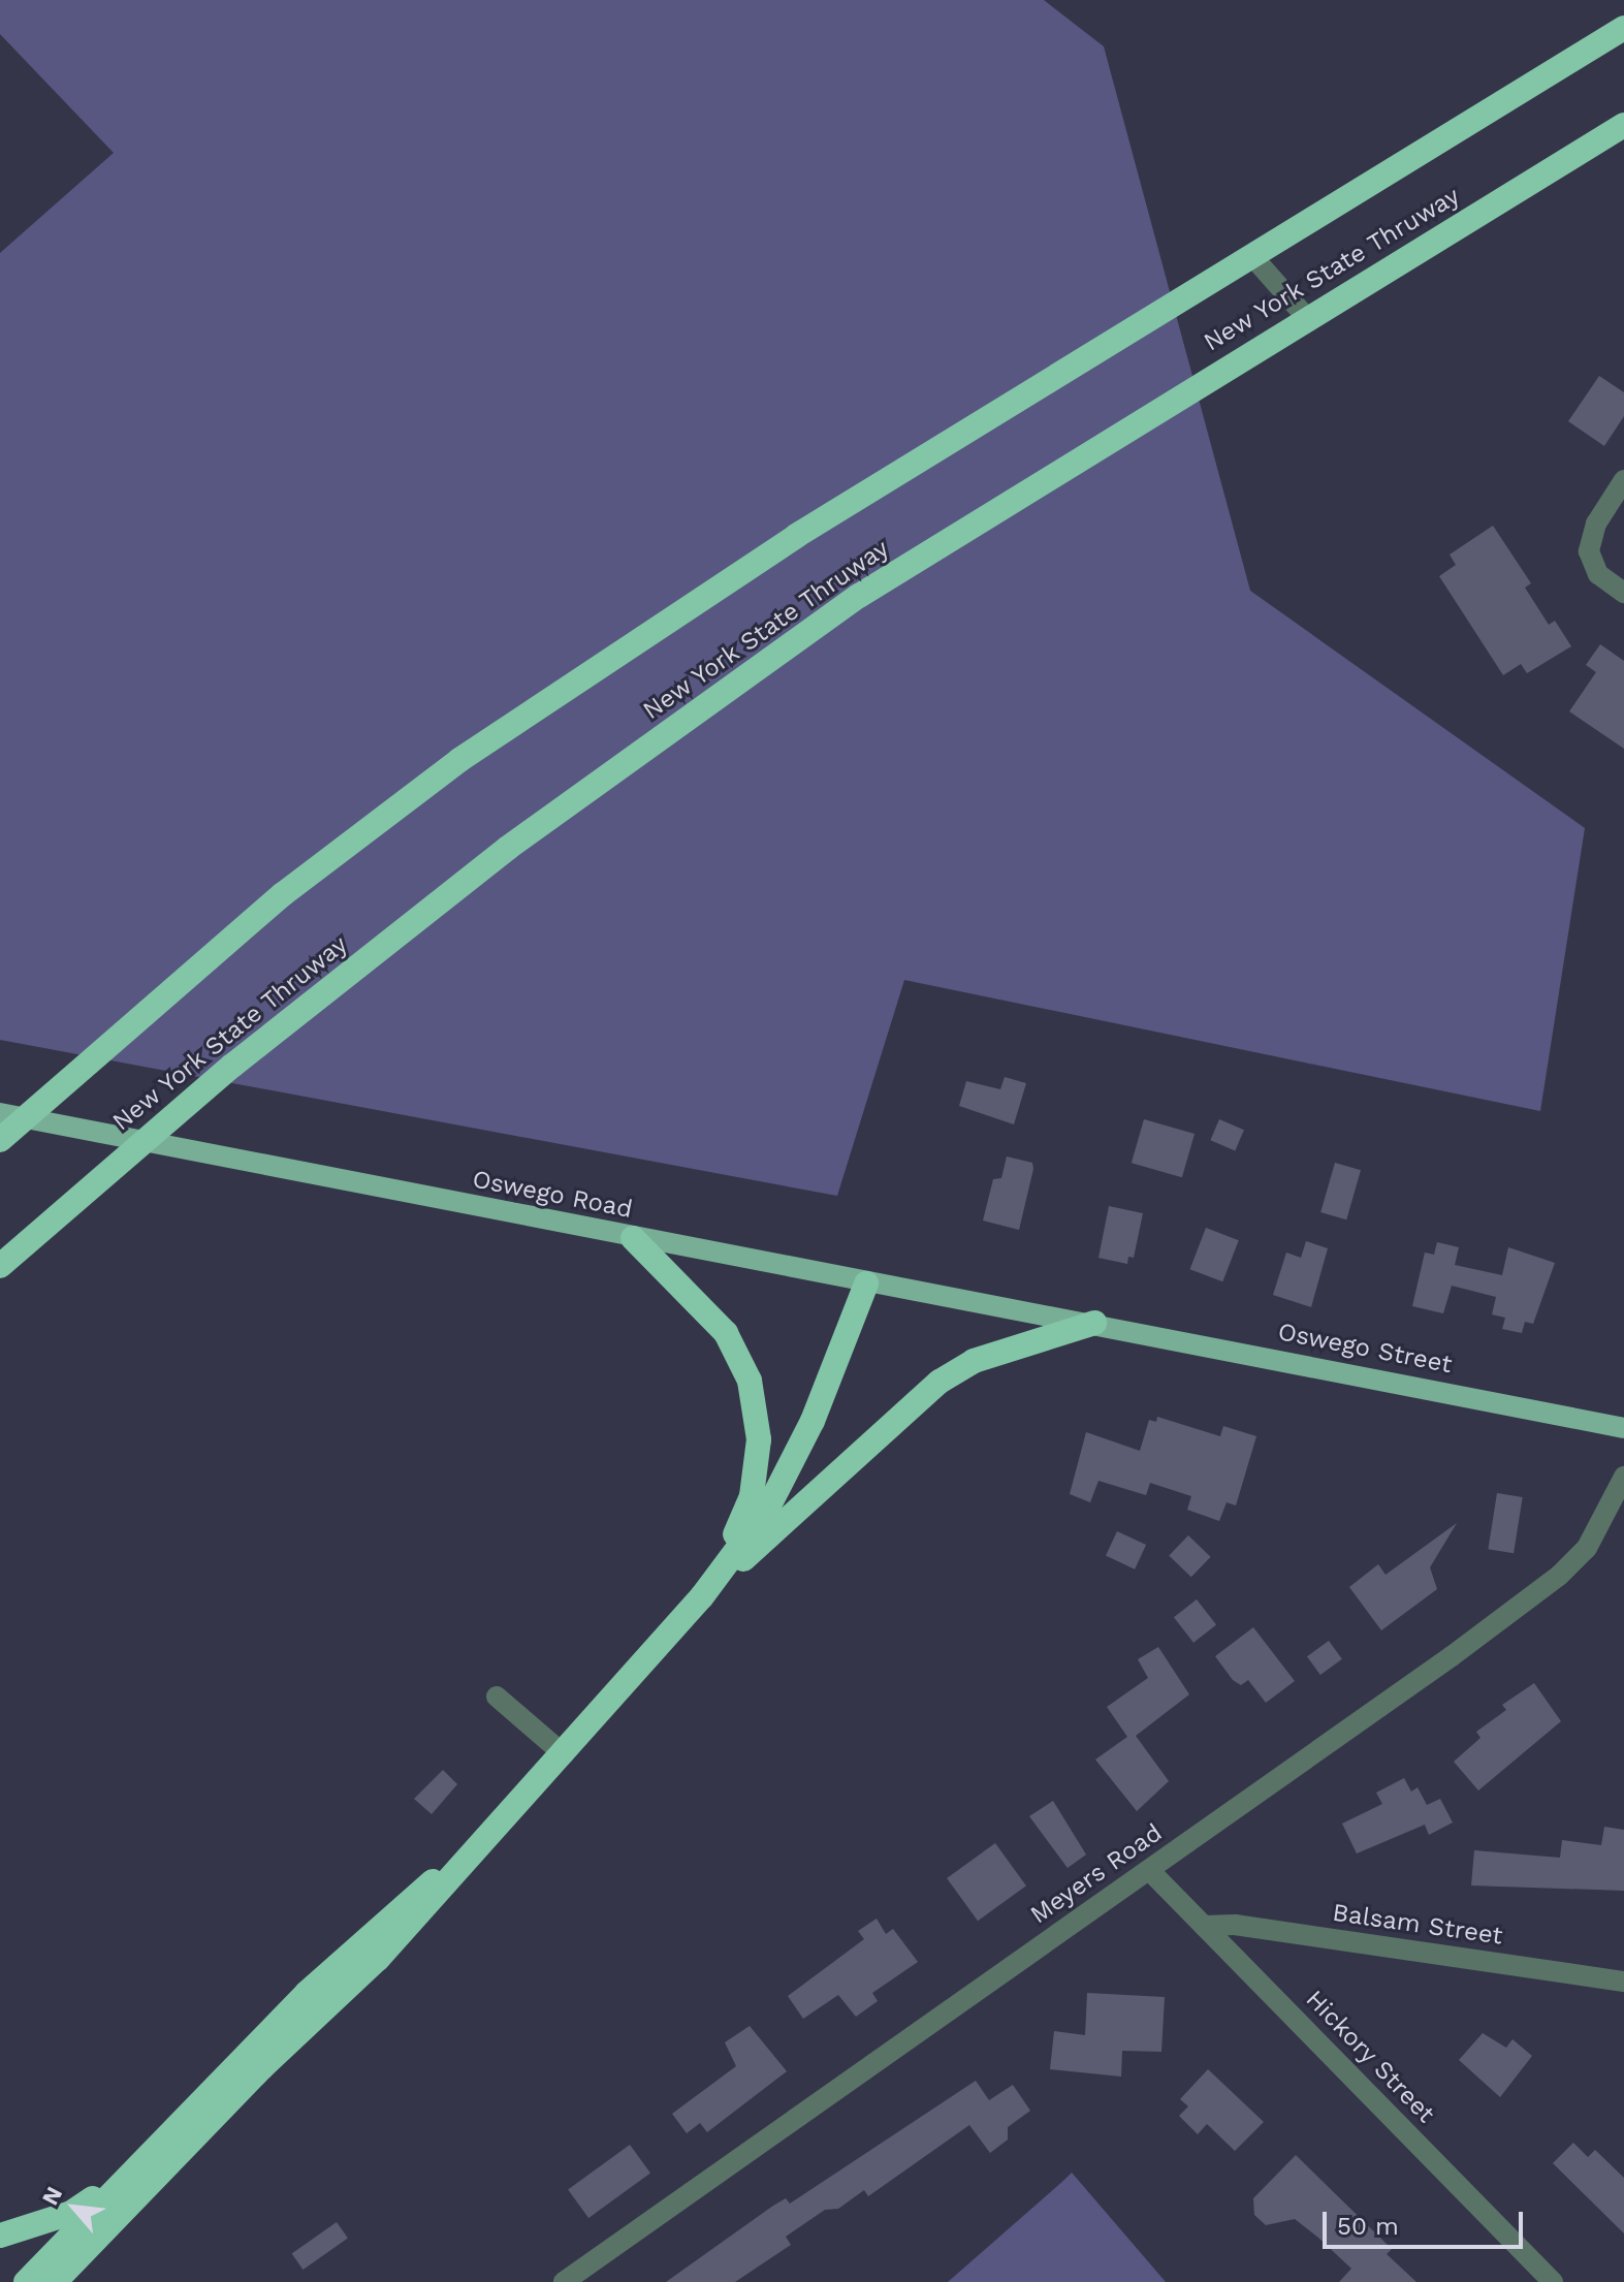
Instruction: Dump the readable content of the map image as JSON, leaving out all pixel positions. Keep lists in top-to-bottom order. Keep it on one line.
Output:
{"streets":{"highway":["New York State Thruway"],"main road":["Oswego Road","Oswego Street"],"street":["Meyers Road","Balsam Street","Hickory Street"]},"crossings":[["Oswego Road","Oswego Street"],["Meyers Road","Hickory Street"],["Balsam Street","Hickory Street"]],"scale_bar":"50 m","north":"top left"}
